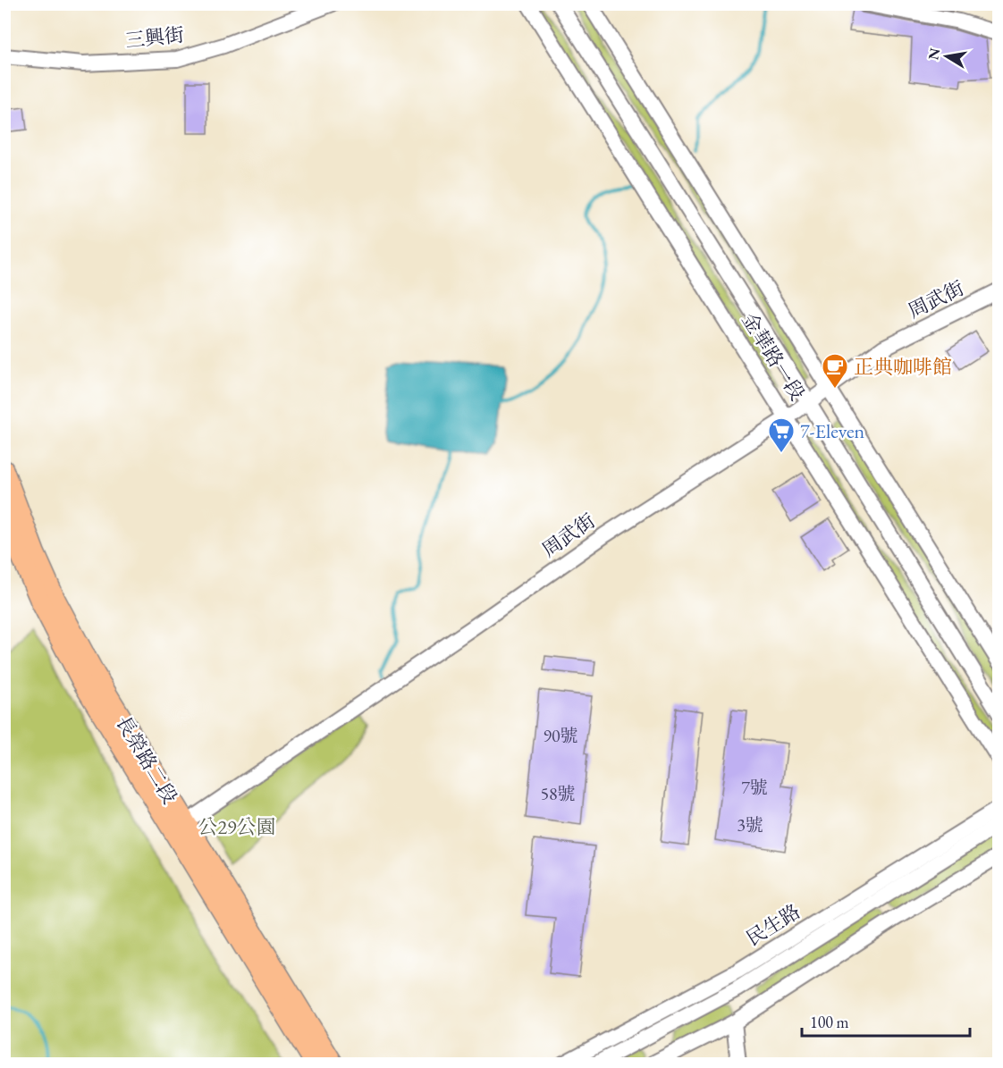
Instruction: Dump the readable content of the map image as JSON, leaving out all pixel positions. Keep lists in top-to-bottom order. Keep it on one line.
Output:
{"streets":{"main road":["長榮路二段"],"street":["三興街","周武街","金華路一段","民生路"]},"crossings":[["周武街","金華路一段"],["周武街","長榮路二段"]],"parks":["公29公園"],"places":{"cafe":["正典咖啡館"],"supermarket":["7-Eleven"]},"house_numbers":["90號","7號","58號","3號"],"scale_bar":"100 m","north":"left"}
